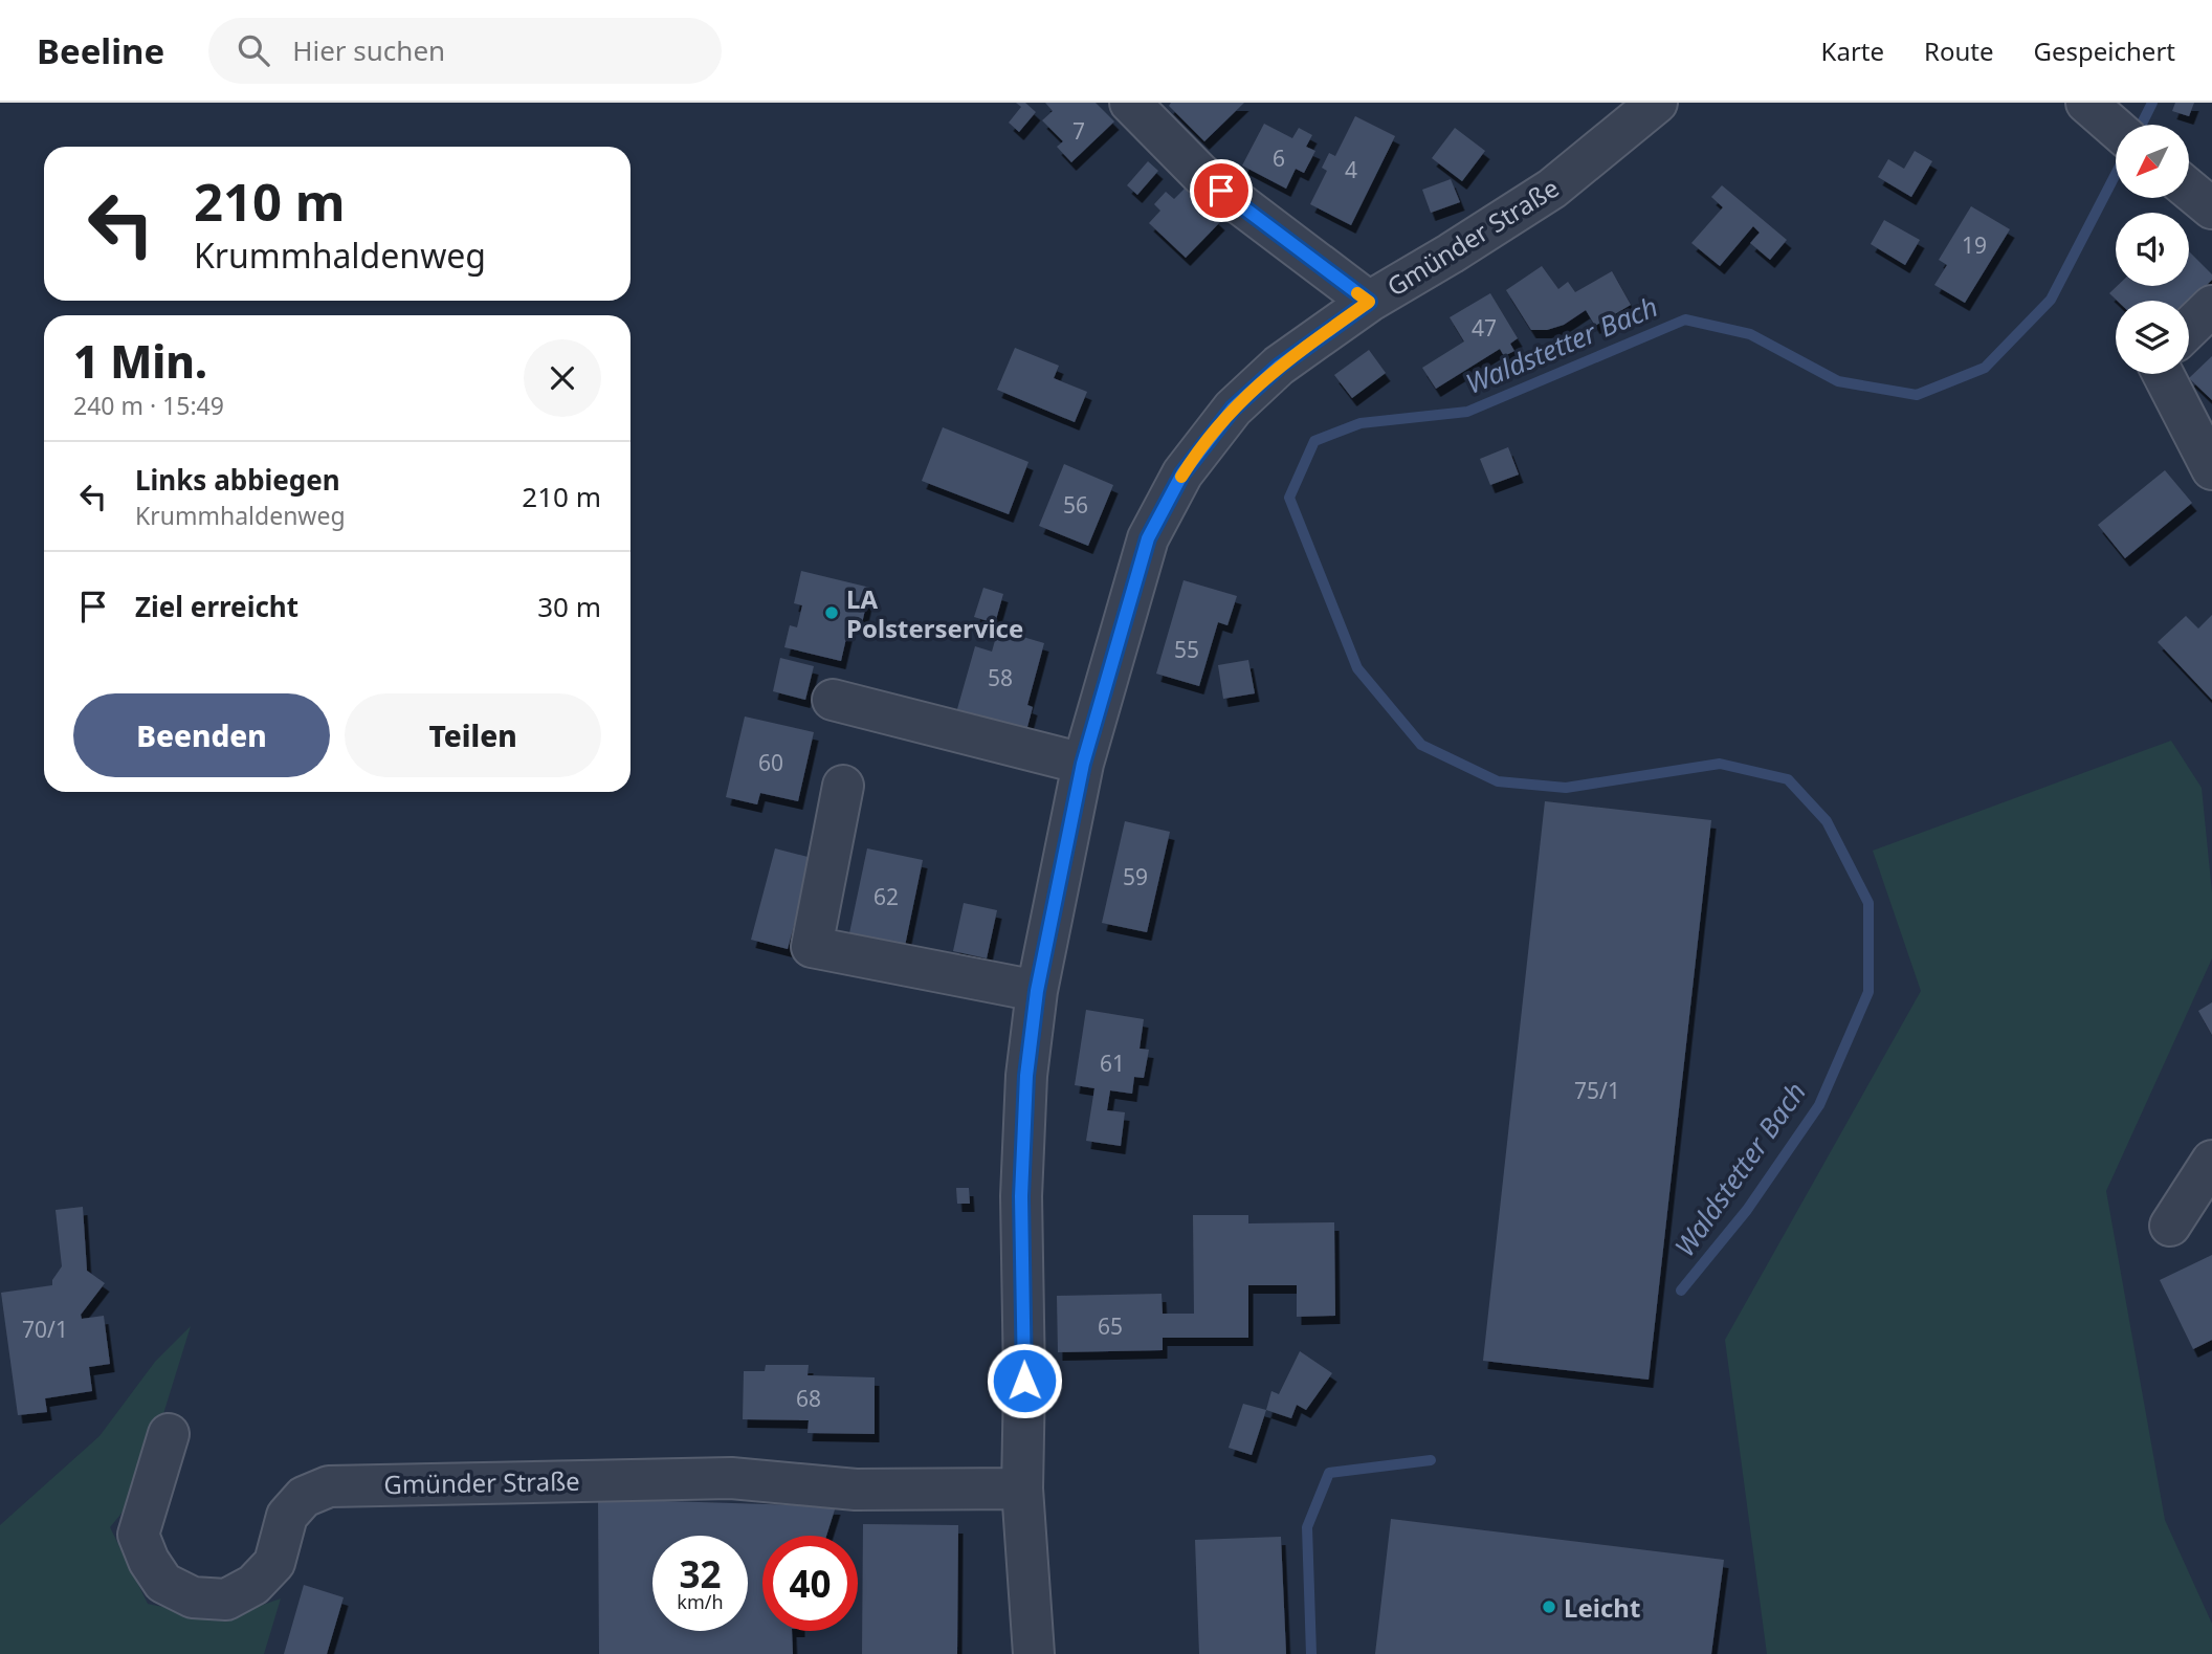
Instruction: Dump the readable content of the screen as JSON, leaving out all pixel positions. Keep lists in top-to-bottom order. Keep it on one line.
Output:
{"streets":{"street":["Gmünder Straße"]},"water":["Waldstetter Bach"],"places":["LA Polsterservice","Leicht"],"house_numbers":["7","6","4","19","47","56","55","58","60","59","62","61","75/1","65","70/1","68"],"north":"bottom left","page":{"header":"Beeline","search":"Hier suchen","nav":["Karte","Route","Gespeichert"],"turn":["210 m","Krummhaldenweg"],"heading":["1 Min.","240 m · 15:49"],"list":[{"name":"Links abbiegen","note":"Krummhaldenweg","value":"210 m"},{"name":"Ziel erreicht","value":"30 m"}],"buttons":["Beenden","Teilen"],"speed":"32 km/h","limit":"40"}}
